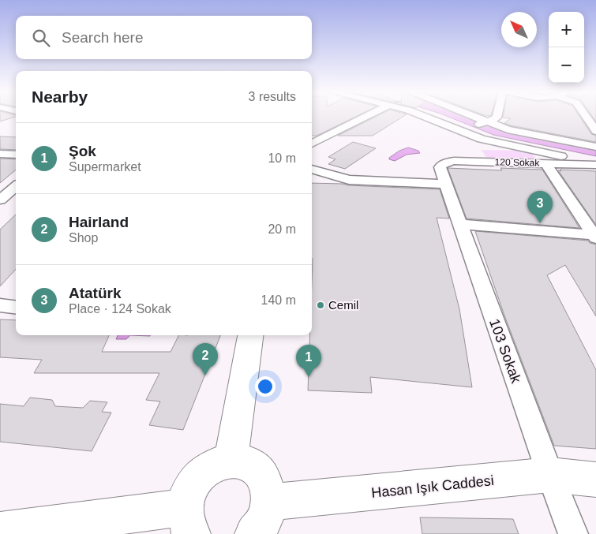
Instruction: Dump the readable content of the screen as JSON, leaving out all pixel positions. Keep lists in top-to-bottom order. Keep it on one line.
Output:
{"streets":{"street":["120 Sokak","103 Sokak","Hasan Işık Caddesi"]},"crossings":[["120 Sokak","103 Sokak"],["103 Sokak","Hasan Işık Caddesi"]],"places":["Cemil"],"north":"top left","page":{"map_buttons":["+","−"],"search":"Search here","heading":["Nearby","3 results"],"list":[{"mark":"1","name":"Şok","note":"Supermarket","value":"10 m"},{"mark":"2","name":"Hairland","note":"Shop","value":"20 m"},{"mark":"3","name":"Atatürk","note":"Place · 124 Sokak","value":"140 m"}],"pins":["3","2","1"]}}
